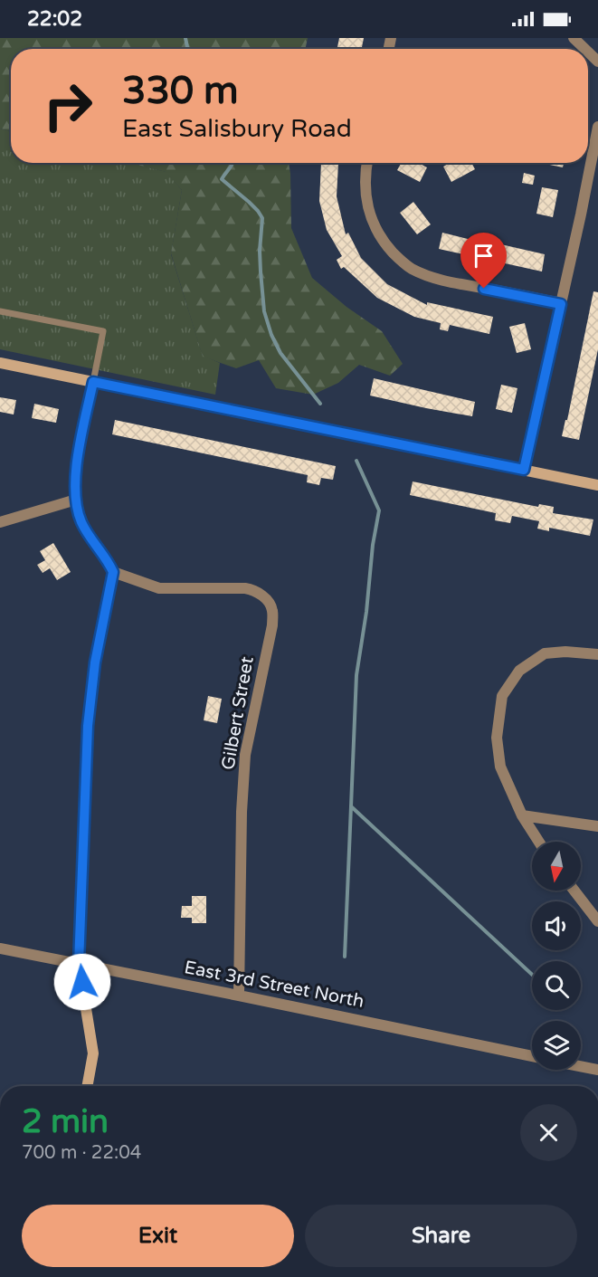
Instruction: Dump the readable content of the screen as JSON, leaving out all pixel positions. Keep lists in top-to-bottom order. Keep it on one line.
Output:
{"streets":{"street":["Gilbert Street","East 3rd Street North"]},"crossings":[["Gilbert Street","East 3rd Street North"]],"north":"bottom","page":{"status":"22:02","turn":["330 m","East Salisbury Road"],"heading":["2 min","700 m · 22:04"],"buttons":["Exit","Share"]}}
